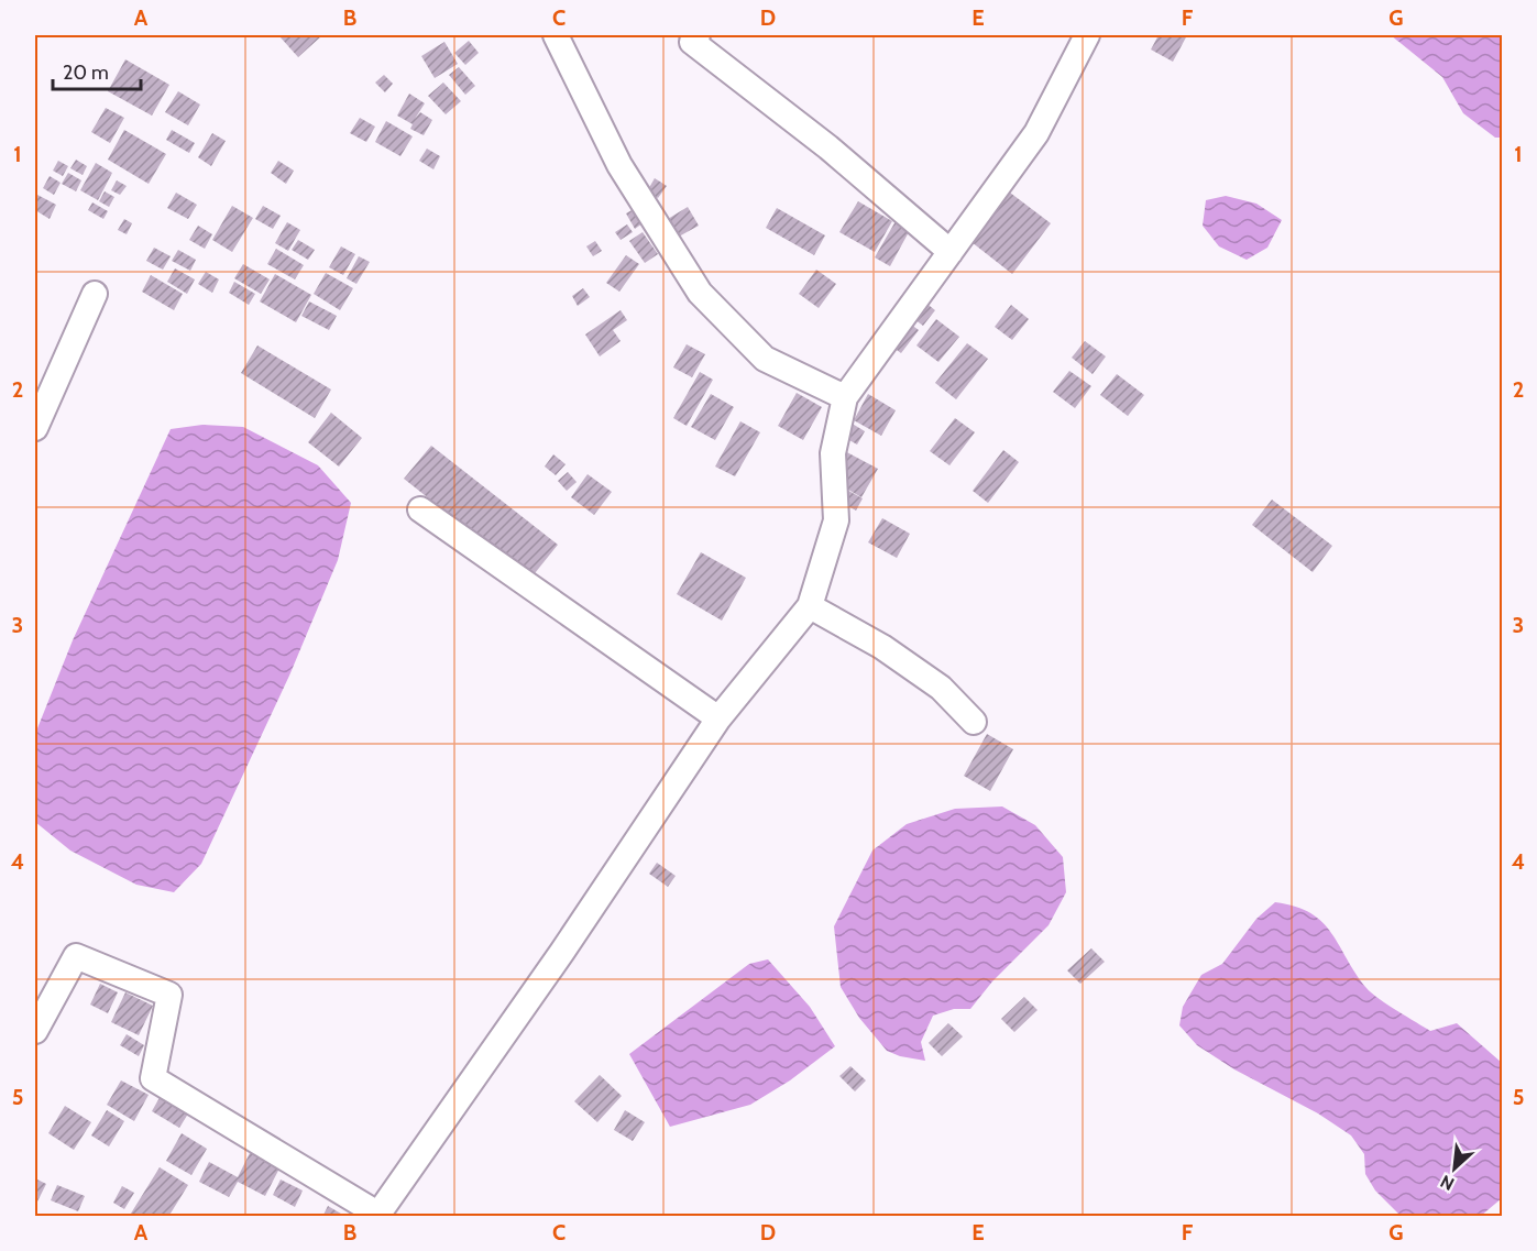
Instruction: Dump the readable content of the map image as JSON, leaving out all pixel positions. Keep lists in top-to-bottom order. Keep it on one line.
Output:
{"scale_bar":"20 m","north":"bottom left","grid":{"columns":["A","B","C","D","E","F","G"],"rows":["1","2","3","4","5"]}}
